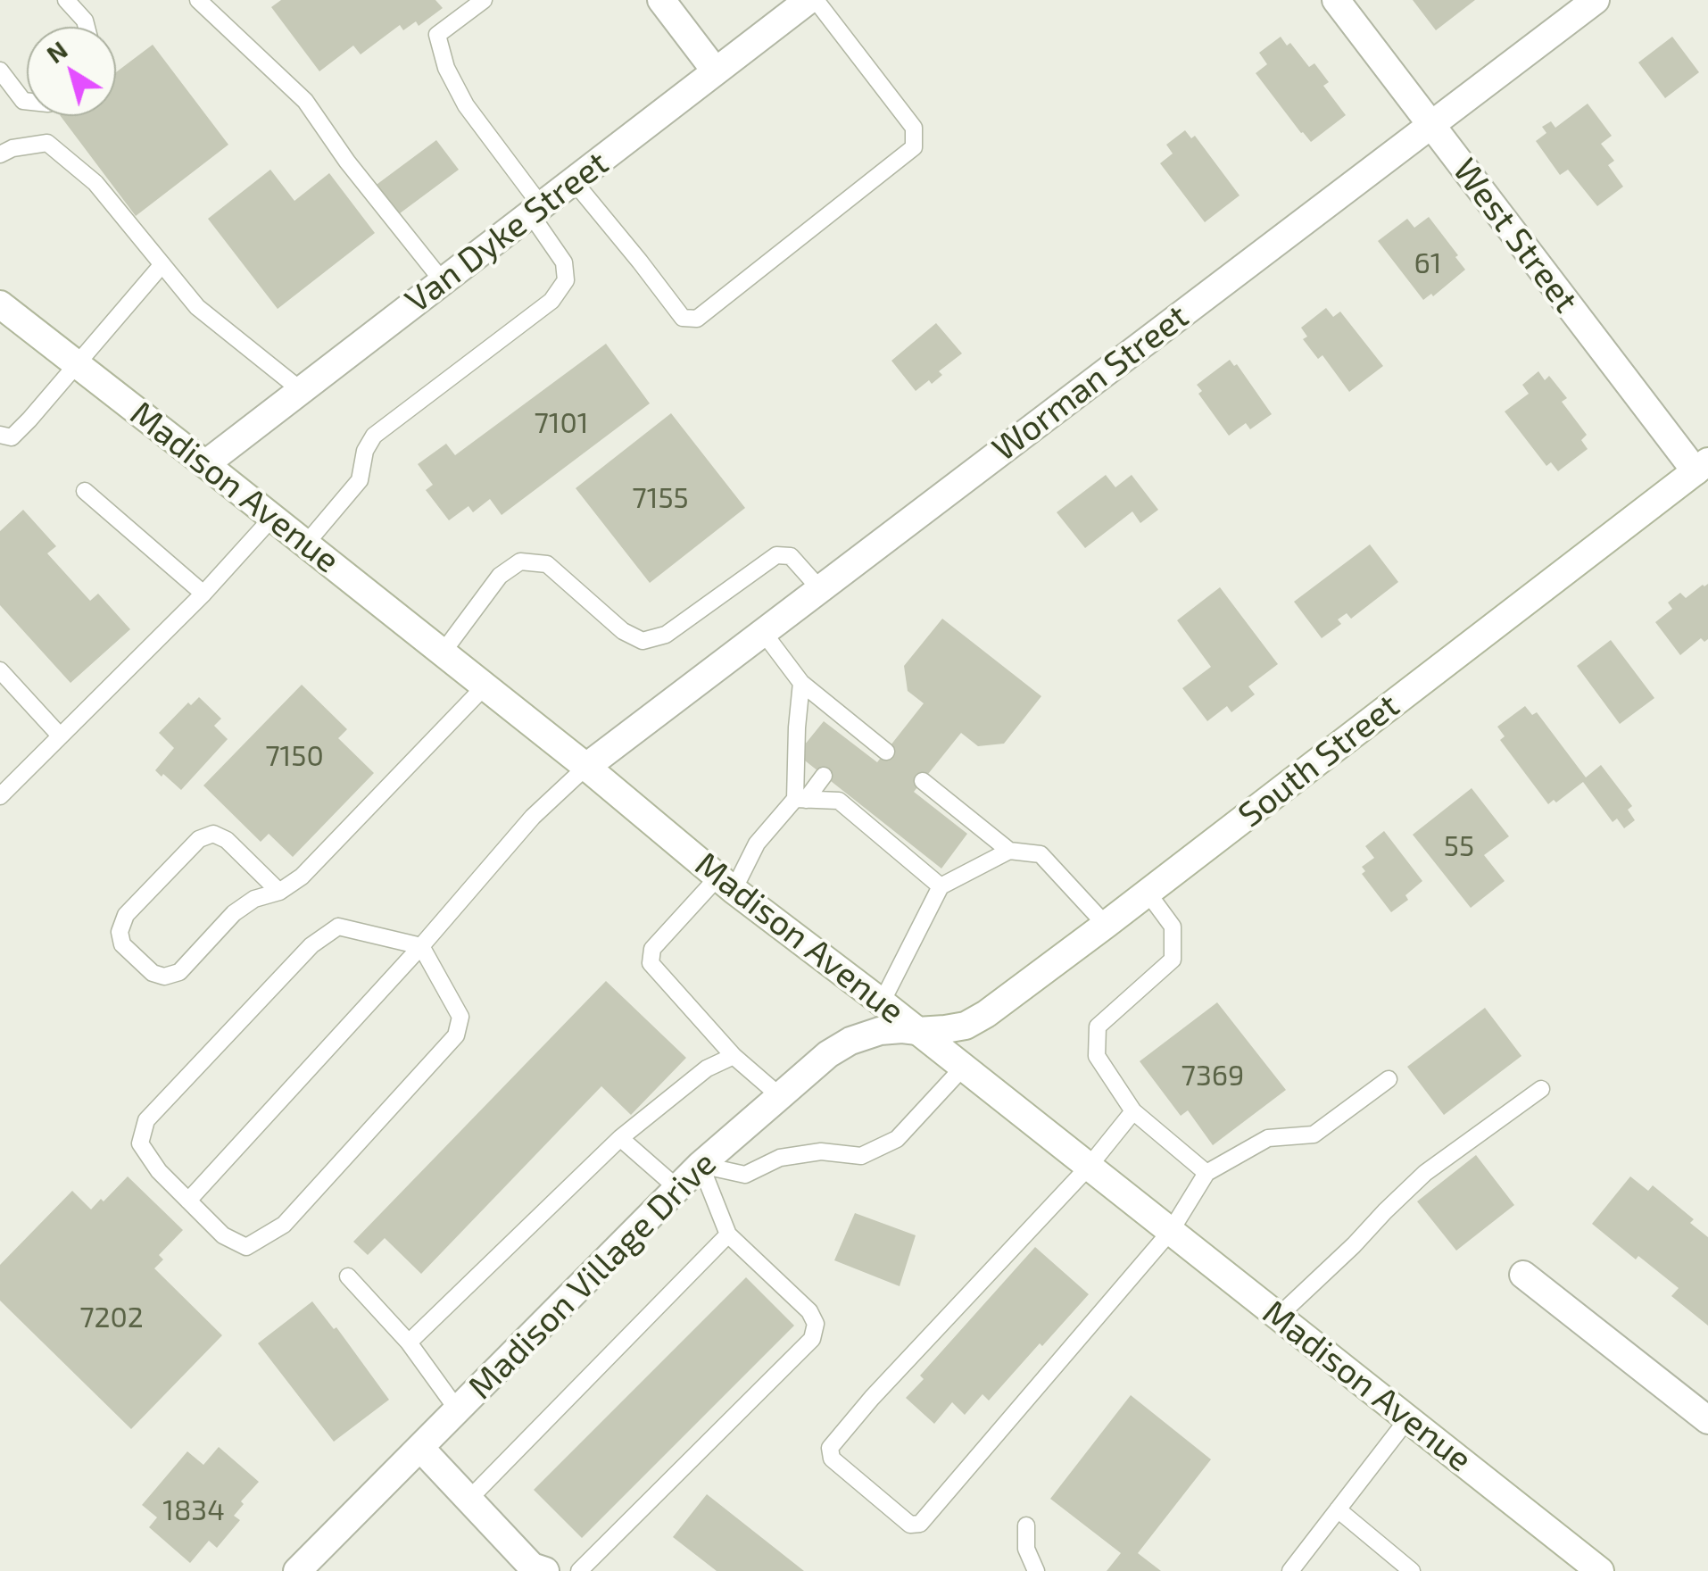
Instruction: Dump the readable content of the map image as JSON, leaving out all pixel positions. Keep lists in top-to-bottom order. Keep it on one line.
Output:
{"streets":{"street":["Van Dyke Street","West Street","Worman Street","Madison Avenue","South Street","Madison Village Drive"]},"crossings":[["Van Dyke Street","Madison Avenue"],["West Street","Worman Street"],["West Street","South Street"],["Worman Street","Madison Avenue"],["Madison Avenue","South Street"],["Madison Avenue","Madison Village Drive"],["South Street","Madison Village Drive"]],"house_numbers":["61","7101","7155","7150","55","7369","7202","1834"],"north":"top left"}
